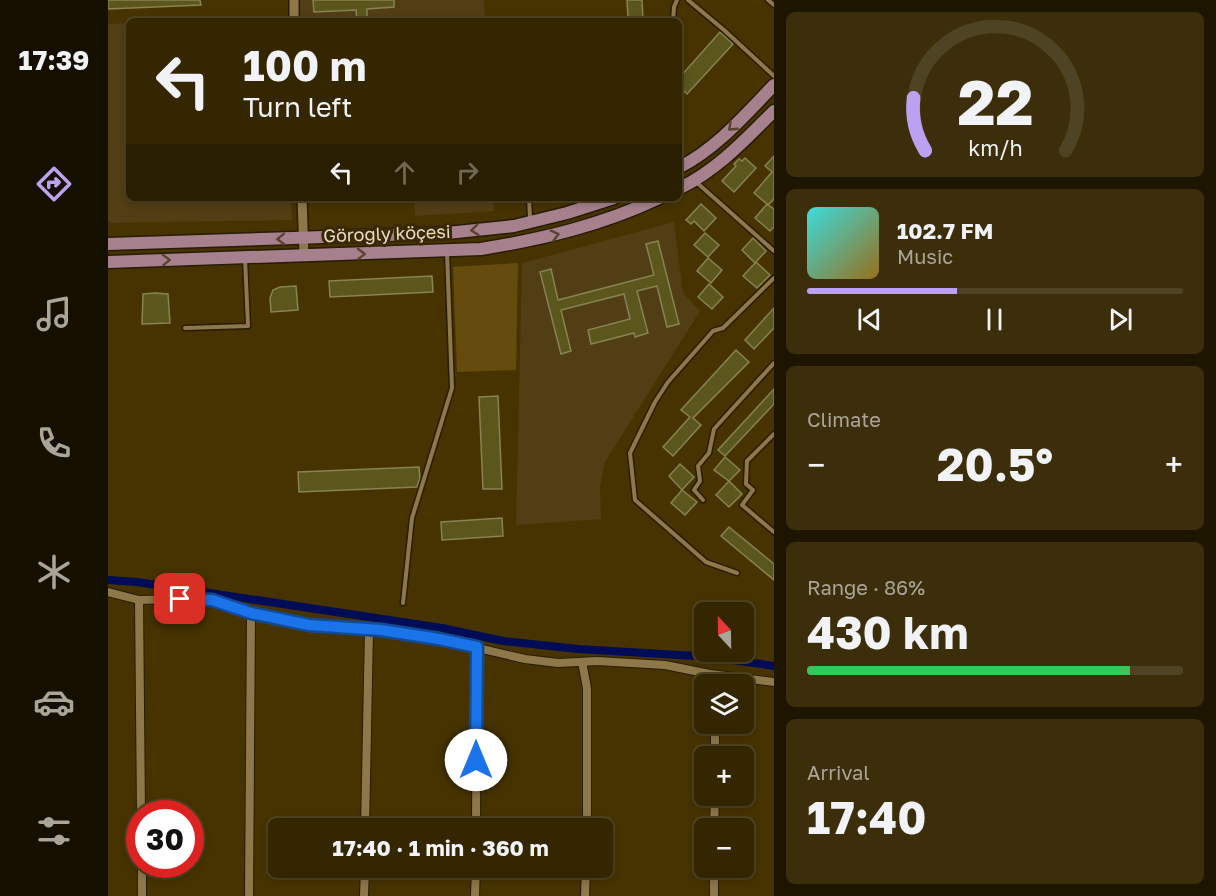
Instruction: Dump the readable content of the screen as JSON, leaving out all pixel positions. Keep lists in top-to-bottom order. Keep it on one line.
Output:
{"streets":{"main road":["Görogly köçesi"]},"north":"top","page":{"tabs":"17:39","turn":["100 m","Turn left"],"song":["102.7 FM","Music"],"tile":["Climate",["Range · 86%","430 km"],["Arrival","17:40"]],"heat":["−","20.5°","+"],"map_buttons":["+","−"],"limit":"30","trip":"17:40 · 1 min · 360 m","gauge":["22","km/h"]}}
